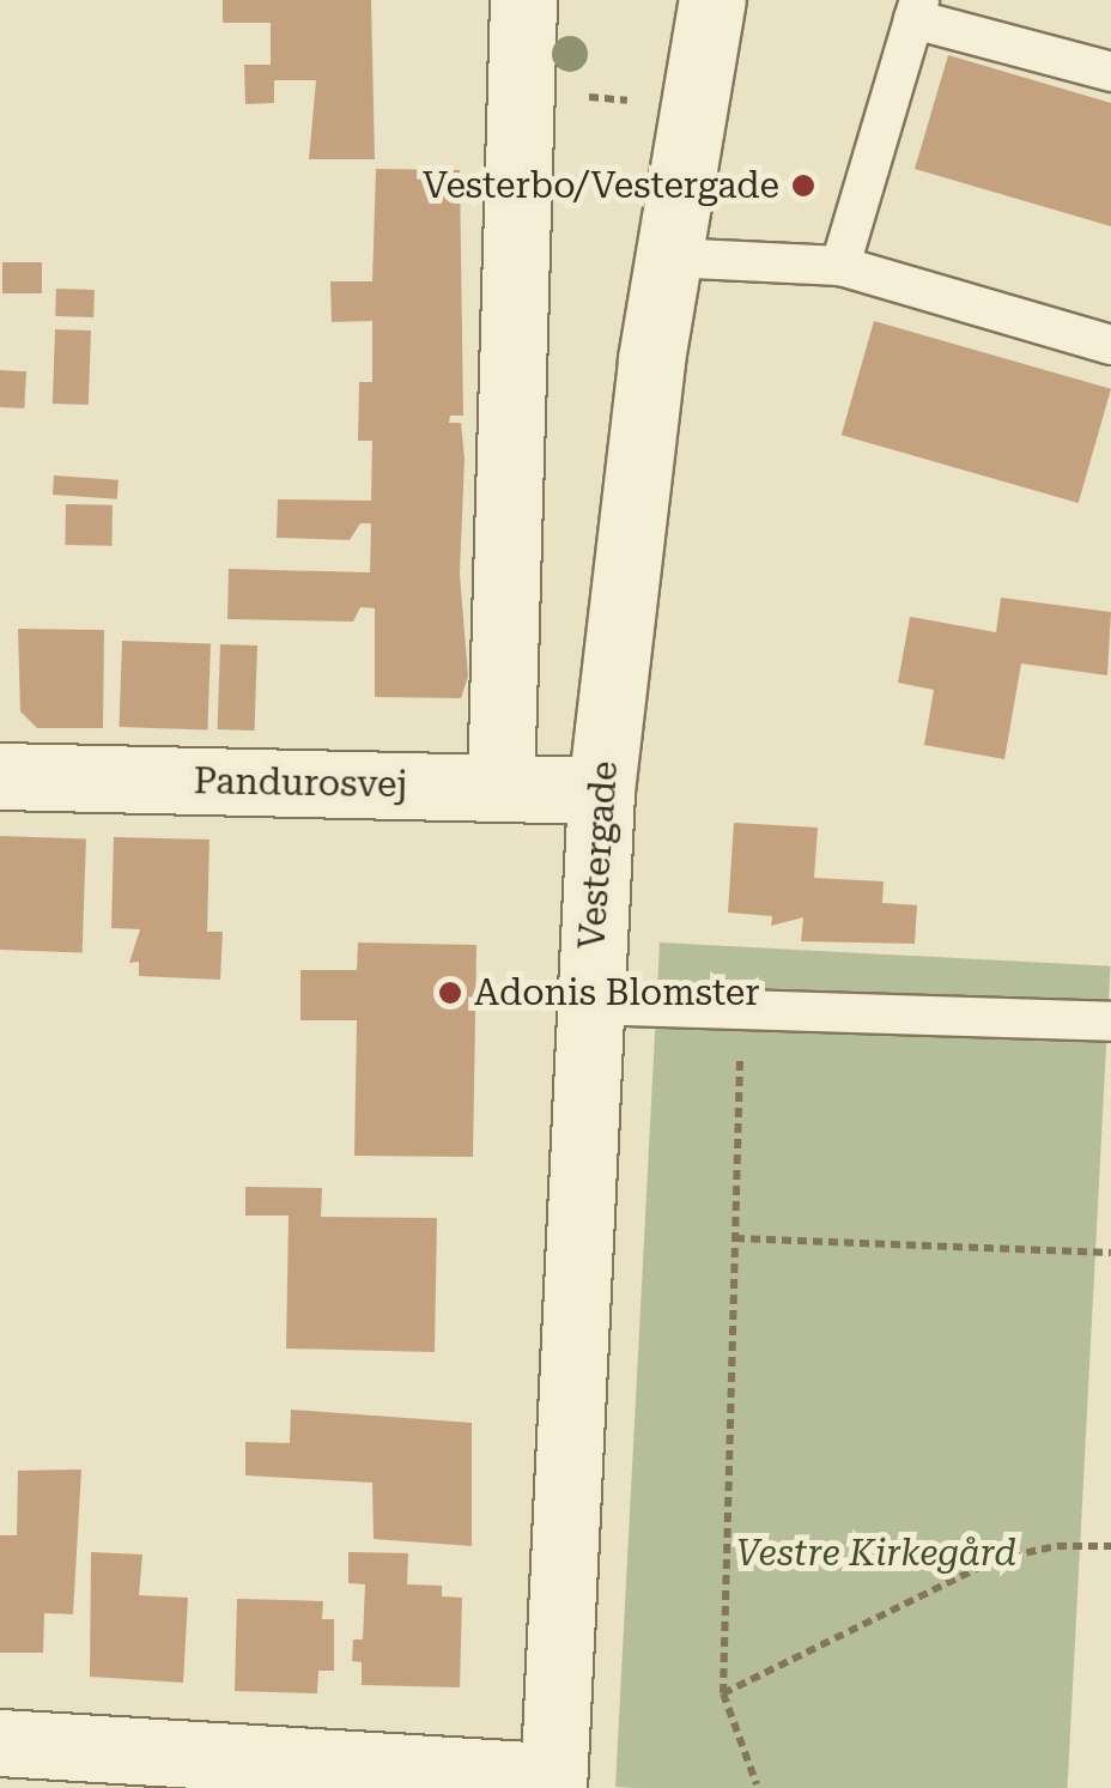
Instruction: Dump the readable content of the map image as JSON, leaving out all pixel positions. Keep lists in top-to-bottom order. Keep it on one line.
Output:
{"streets":{"street":["Pandurosvej","Vestergade"]},"crossings":[["Pandurosvej","Vestergade"]],"parks":["Vestre Kirkegård"],"places":["Vesterbo/Vestergade","Adonis Blomster"]}
